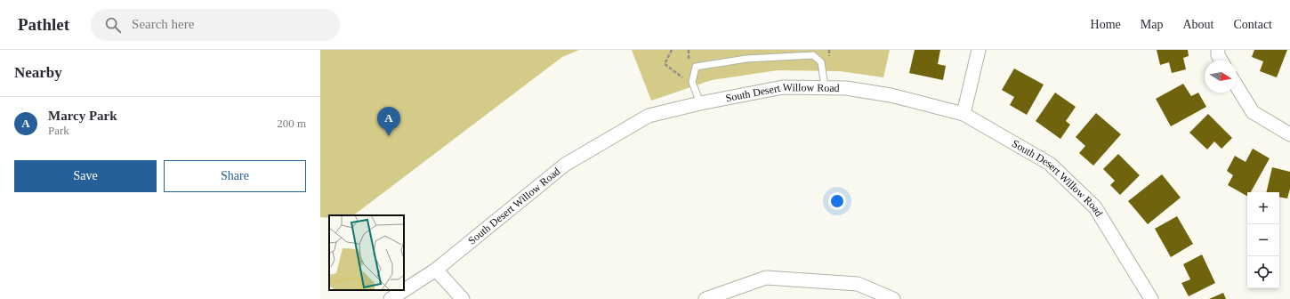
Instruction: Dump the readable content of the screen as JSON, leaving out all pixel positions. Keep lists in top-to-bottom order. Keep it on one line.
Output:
{"streets":{"street":["South Desert Willow Road"]},"north":"right","page":{"header":"Pathlet","search":"Search here","nav":["Home","Map","About","Contact"],"heading":"Nearby","list":[{"mark":"A","name":"Marcy Park","note":"Park","value":"200 m"}],"pins":"A","buttons":["Save","Share"],"map_buttons":["+","−"]}}
